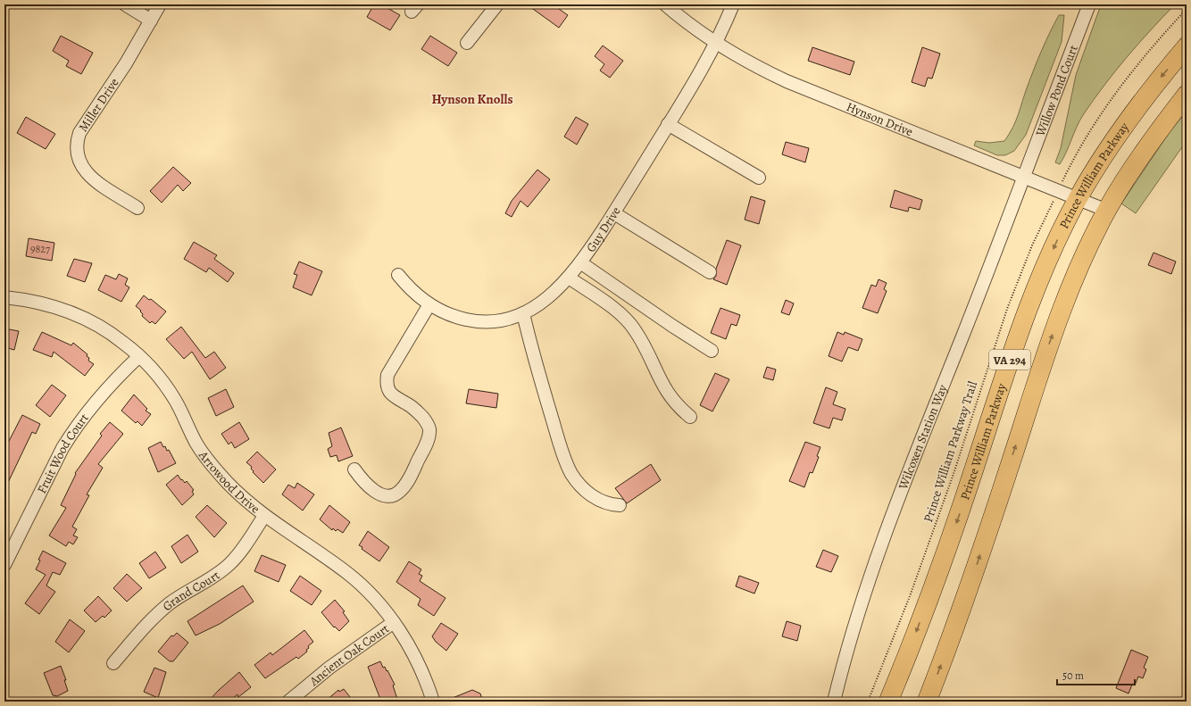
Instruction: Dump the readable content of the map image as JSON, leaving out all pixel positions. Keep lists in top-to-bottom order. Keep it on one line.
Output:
{"streets":{"highway":["Prince William Parkway","VA 294"],"street":["Willow Pond Court","Miller Drive","Hynson Drive","Guy Drive","Wilcoxen Station Way","Fruit Wood Court","Arrowood Drive","Grand Court","Ancient Oak Court"],"path":["Prince William Parkway Trail"]},"crossings":[["Willow Pond Court","Hynson Drive"],["Willow Pond Court","Wilcoxen Station Way"],["Hynson Drive","Prince William Parkway"],["Hynson Drive","Guy Drive"],["Hynson Drive","VA 294"],["Hynson Drive","Wilcoxen Station Way"],["Fruit Wood Court","Arrowood Drive"],["Arrowood Drive","Grand Court"],["Arrowood Drive","Ancient Oak Court"]],"districts":["Hynson Knolls"],"house_numbers":["9827"],"scale_bar":"50 m"}
